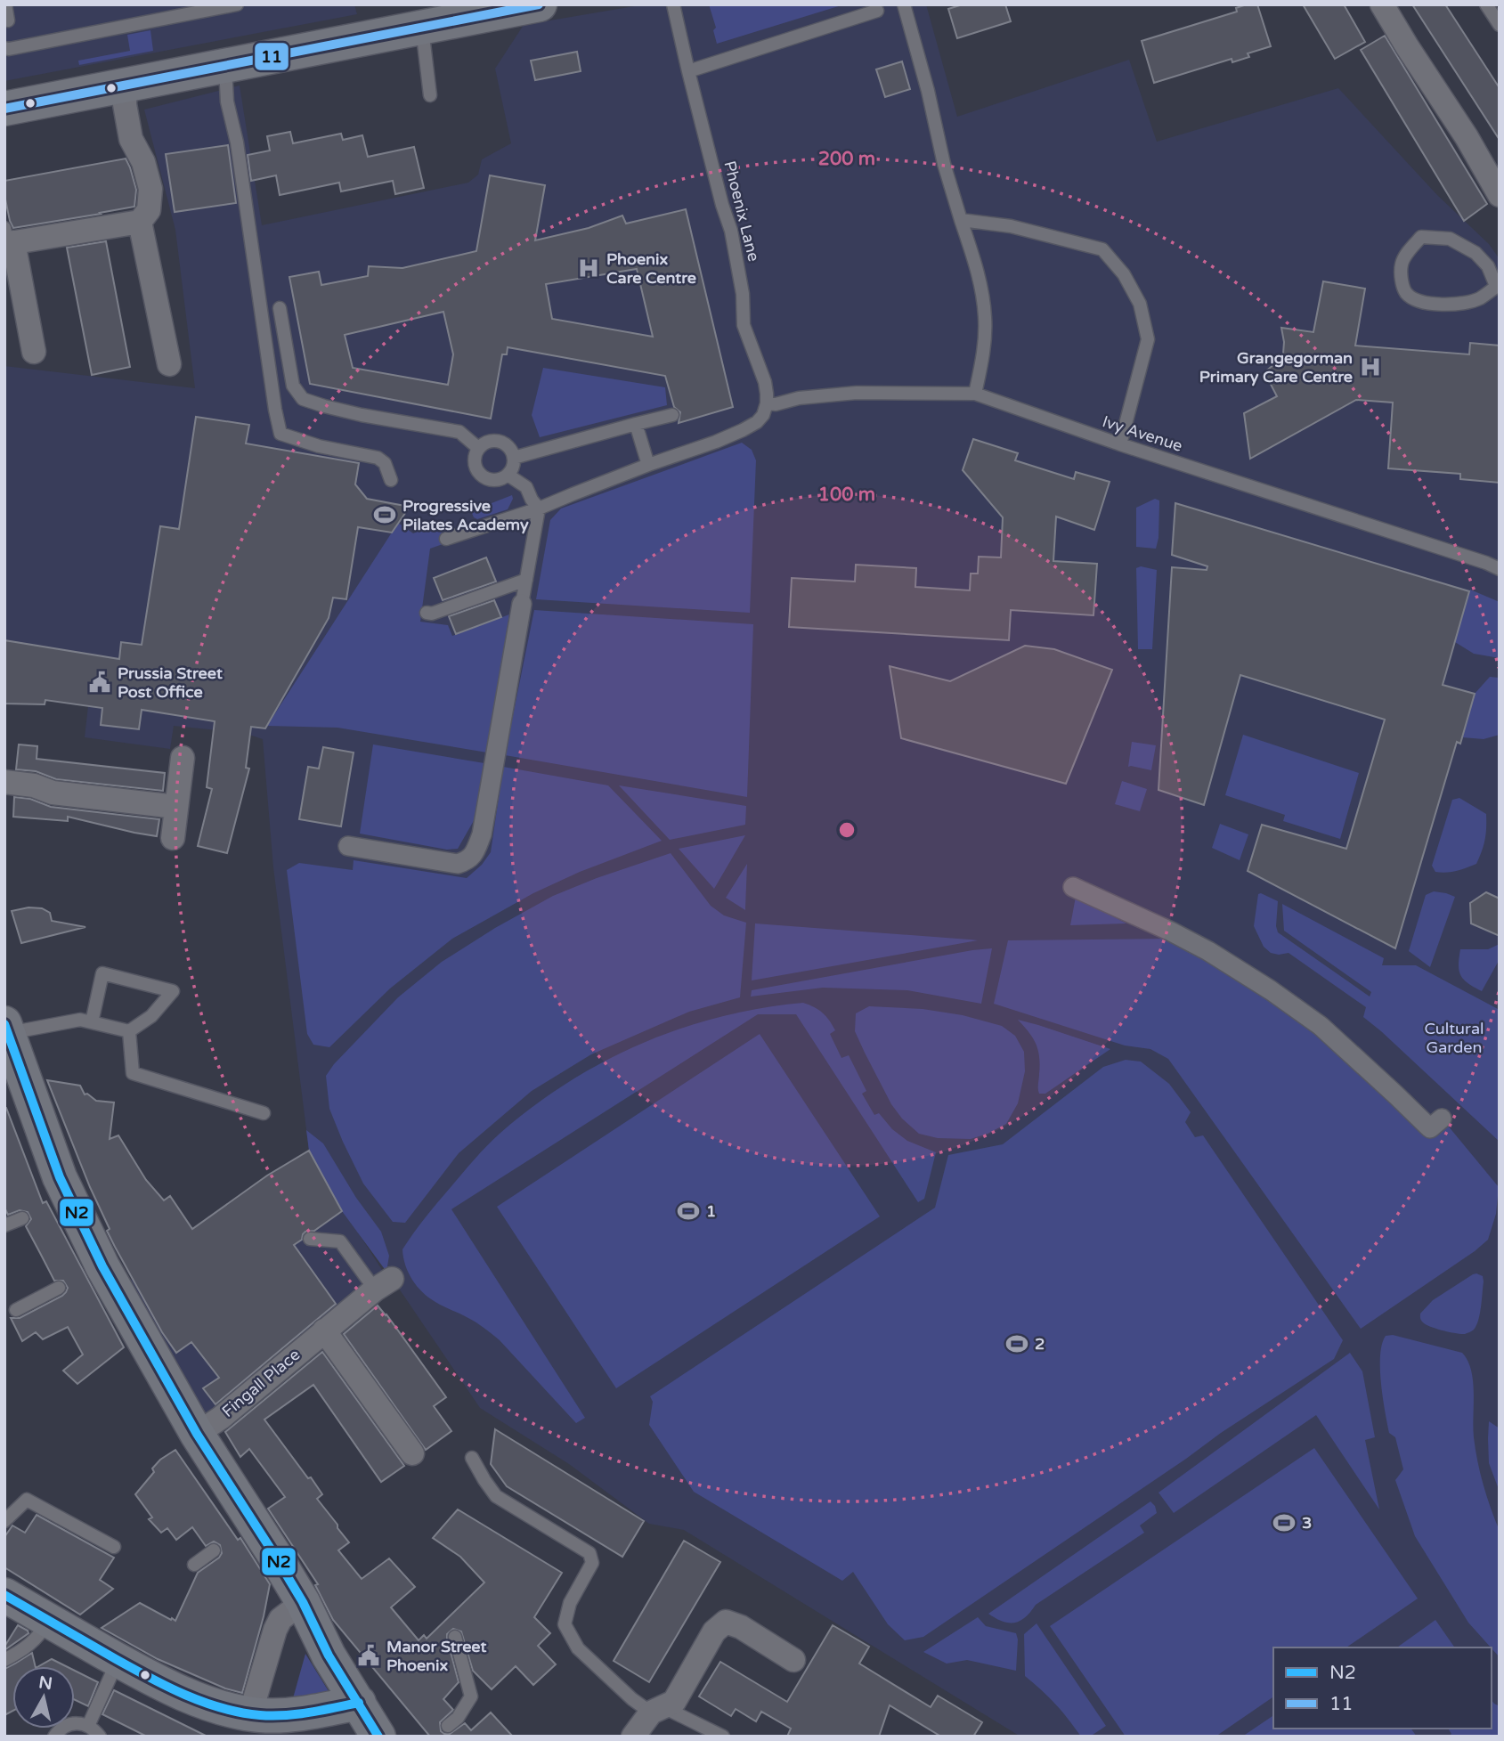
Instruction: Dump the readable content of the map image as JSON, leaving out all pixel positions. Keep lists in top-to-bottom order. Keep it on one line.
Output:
{"streets":{"street":["Fingall Place"],"lane":["Phoenix Lane","Ivy Avenue"]},"crossings":[["Phoenix Lane","Ivy Avenue"]],"parks":["Cultural Garden"],"places":{"hospital":["Phoenix Care Centre","Grangegorman Primary Care Centre"],"sports":["Progressive Pilates Academy","1","2","3"],"public building":["Prussia Street Post Office","Manor Street Phoenix"]},"lines":["transit line 11","transit line N2"],"legend":["N2","11"],"north":"top","rings":["200 m","100 m"]}
